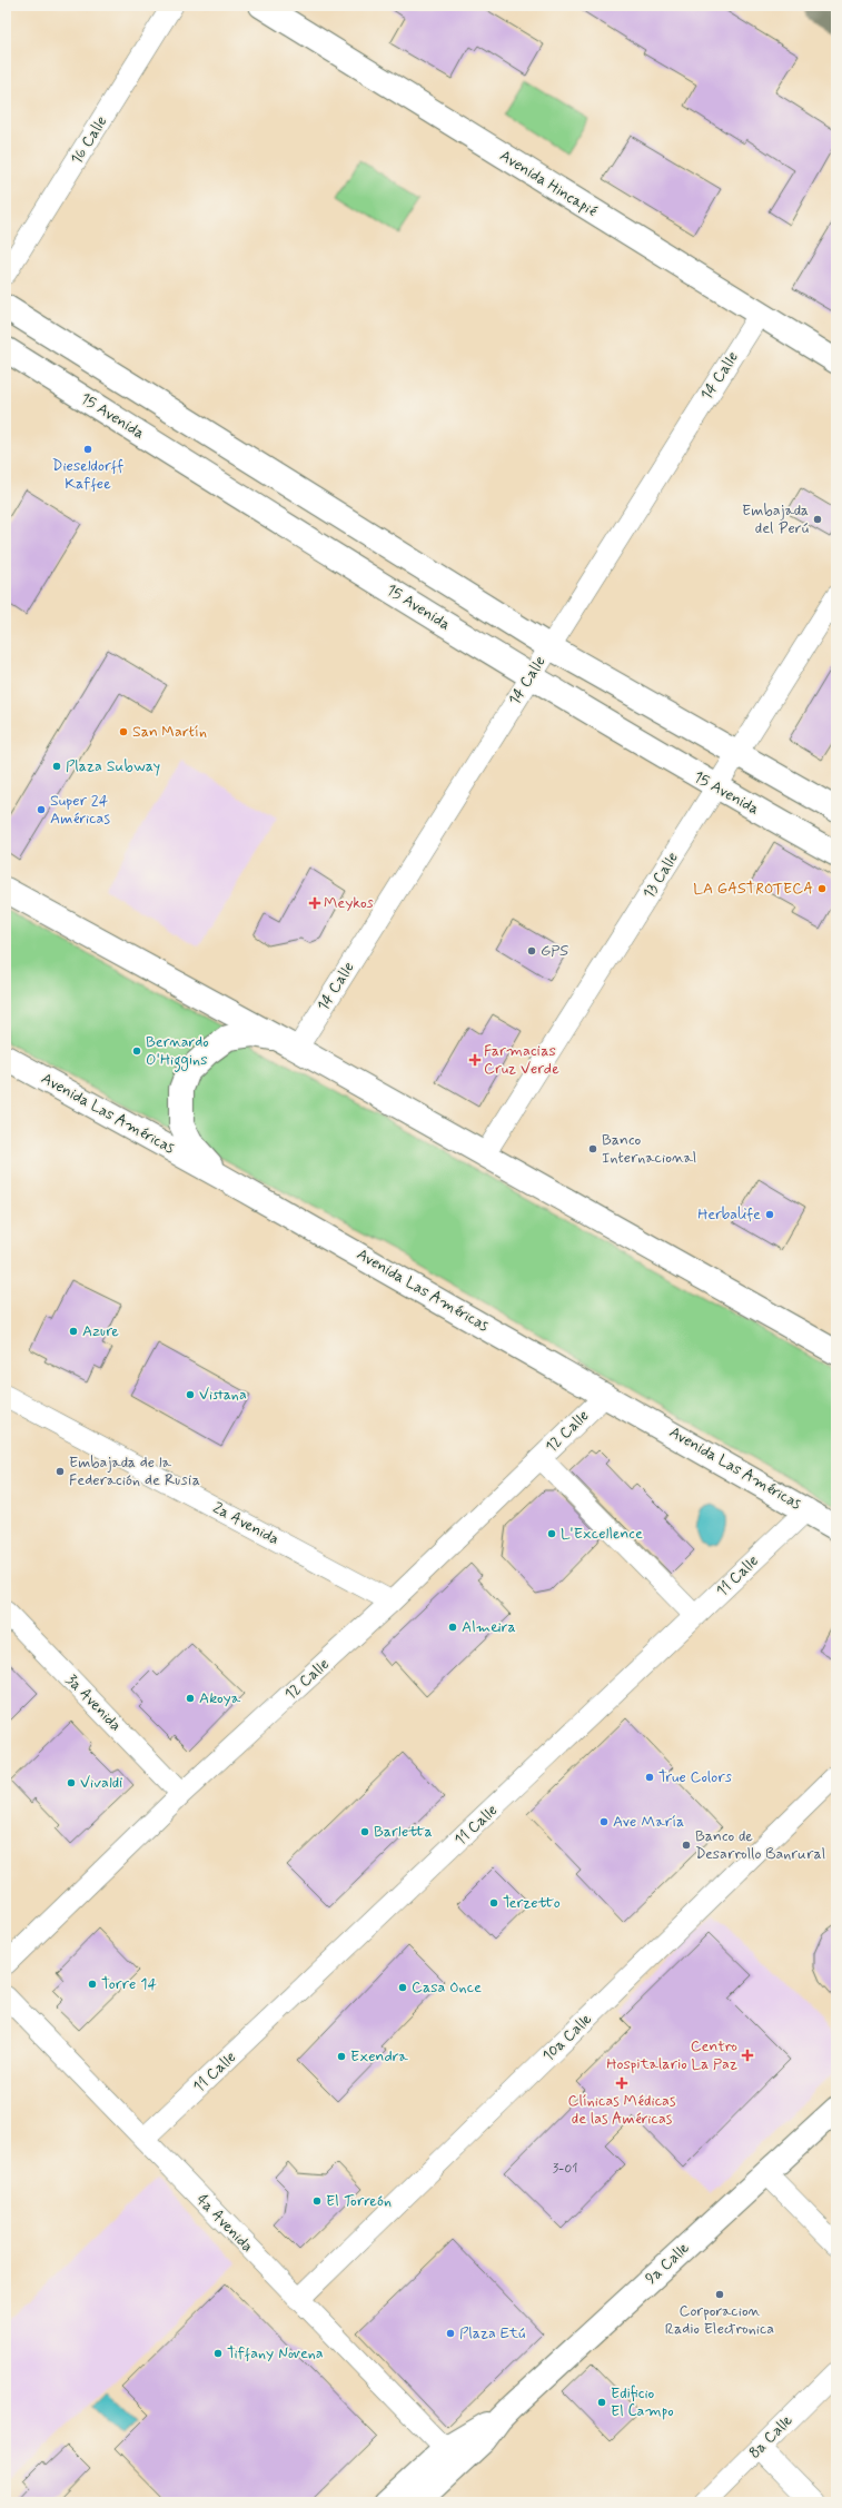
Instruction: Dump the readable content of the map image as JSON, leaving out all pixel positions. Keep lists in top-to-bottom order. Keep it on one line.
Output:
{"streets":{"main road":["Avenida Hincapié","15 Avenida","Avenida Las Américas","9a Calle"],"street":["16 Calle","14 Calle","13 Calle","12 Calle","2a Avenida","11 Calle","3a Avenida","10a Calle","4a Avenida","8a Calle"]},"crossings":[["Avenida Hincapié","14 Calle"],["14 Calle","15 Avenida"],["15 Avenida","13 Calle"],["Avenida Las Américas","12 Calle"],["Avenida Las Américas","11 Calle"],["12 Calle","2a Avenida"],["12 Calle","3a Avenida"],["11 Calle","4a Avenida"],["10a Calle","4a Avenida"],["4a Avenida","9a Calle"]],"places":{"other":["Dieseldorff Kaffee","Embajada del Perú","San Martín","Plaza Subway","Super 24 Américas","LA GASTROTECA","GPS","Bernardo O'Higgins","Banco Internacional","Herbalife","Azure","Vistana","Embajada de la Federación de Rusia","L'Excellence","Almeira","Akoya","True Colors","Vivaldi","Ave María","Barletta","Banco de Desarrollo Banrural","Terzetto","Torre 14","Casa Once","Exendra","El Torreón","Corporacion Radio Electronica","Plaza Etú","Tiffany Novena","Edificio El Campo"],"health":["Meykos","Farmacias Cruz Verde","Centro Hospitalario La Paz","Clínicas Médicas de las Américas"]},"house_numbers":["3-01"]}
